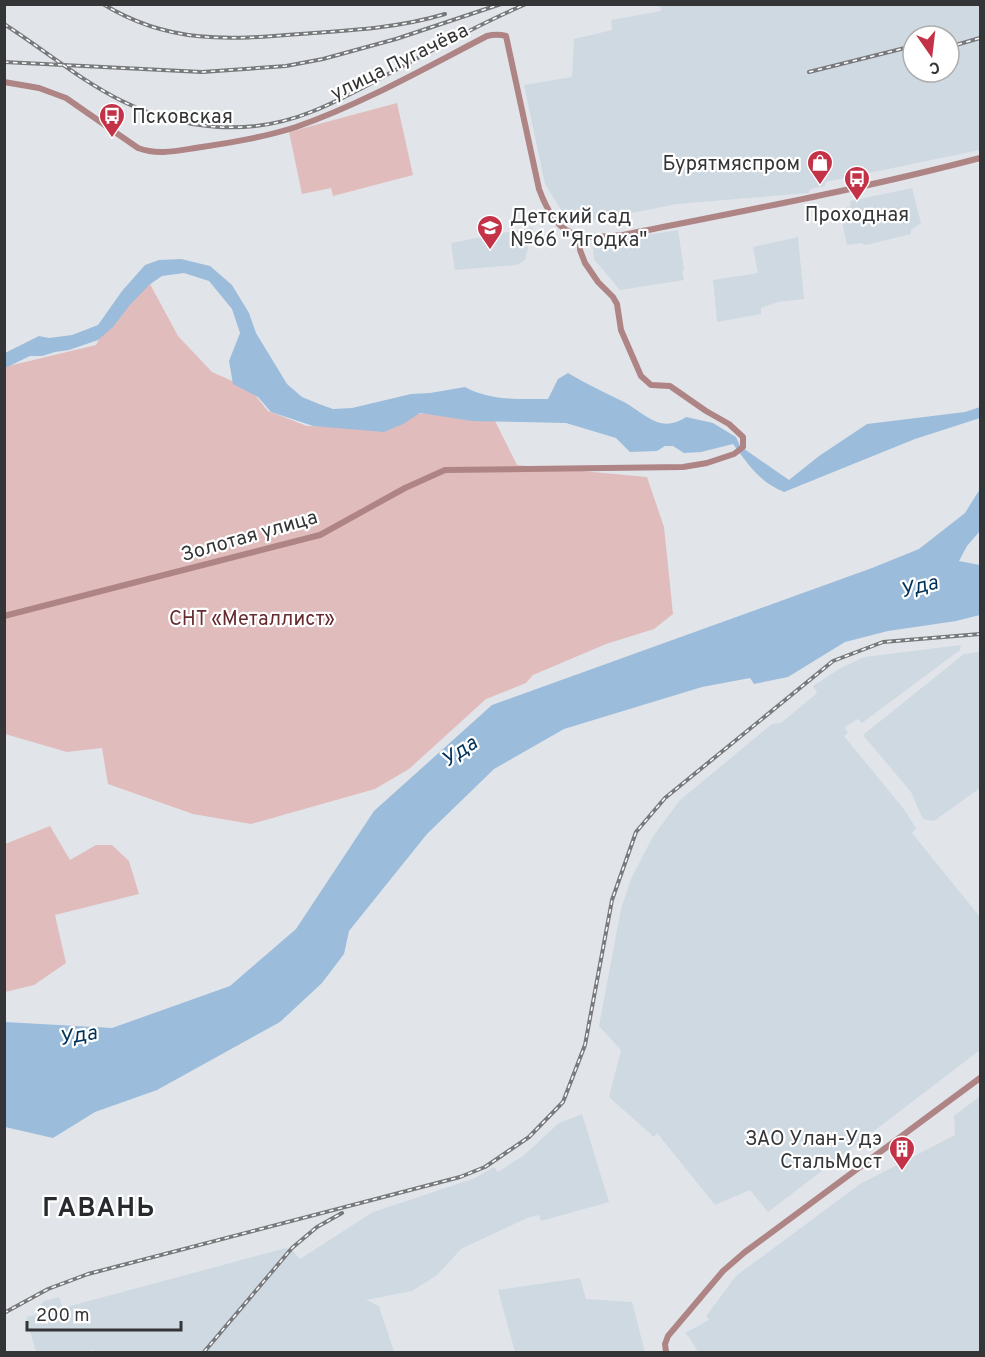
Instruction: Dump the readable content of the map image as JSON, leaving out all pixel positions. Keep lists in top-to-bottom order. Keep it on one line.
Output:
{"streets":{"street":["улица Пугачёва","Золотая улица"]},"crossings":[["улица Пугачёва","Золотая улица"]],"districts":["ГАВАНЬ"],"water":["Уда"],"parks":["СНТ «Металлист»"],"places":{"bus stop":["Псковская","Проходная"],"shop":["Бурятмяспром"],"school or university":["Детский сад №66 \"Ягодка\""],"building":["ЗАО Улан-Удэ СтальМост"]},"scale_bar":"200 m","north":"bottom"}
